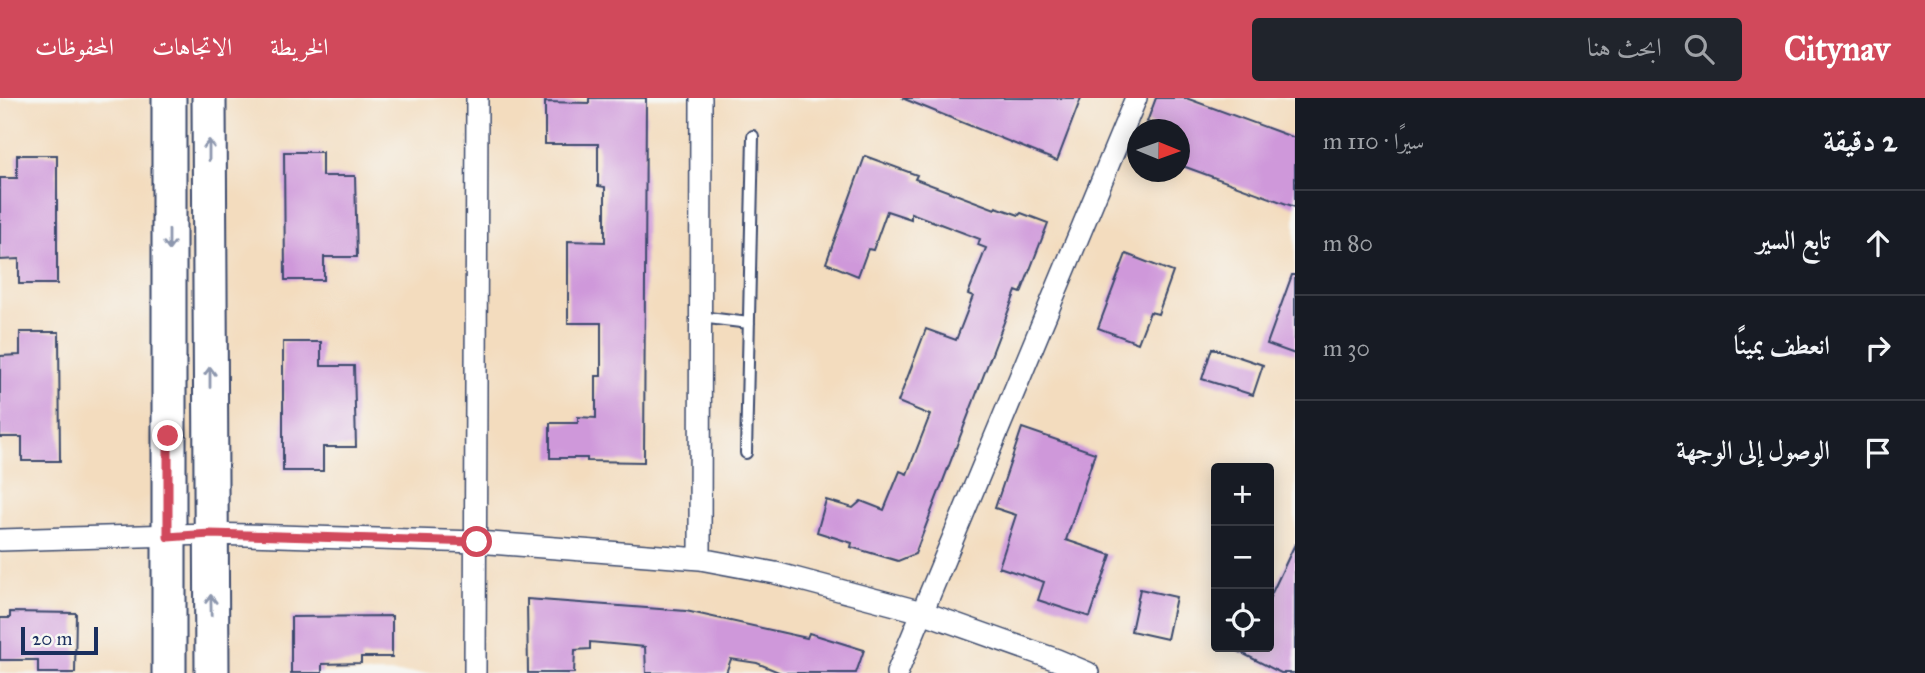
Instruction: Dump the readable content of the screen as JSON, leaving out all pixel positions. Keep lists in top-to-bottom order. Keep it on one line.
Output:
{"scale_bar":"20 m","north":"right","page":{"header":"Citynav","search":"ابحث هنا","nav":["الخريطة","الاتجاهات","المحفوظات"],"heading":["2 دقيقة","سيرًا · 110 m"],"list":[["تابع السير","80 m"],["انعطف يمينًا","30 m"],"الوصول إلى الوجهة"],"map_buttons":["+","−"],"scale":"20 m"}}
